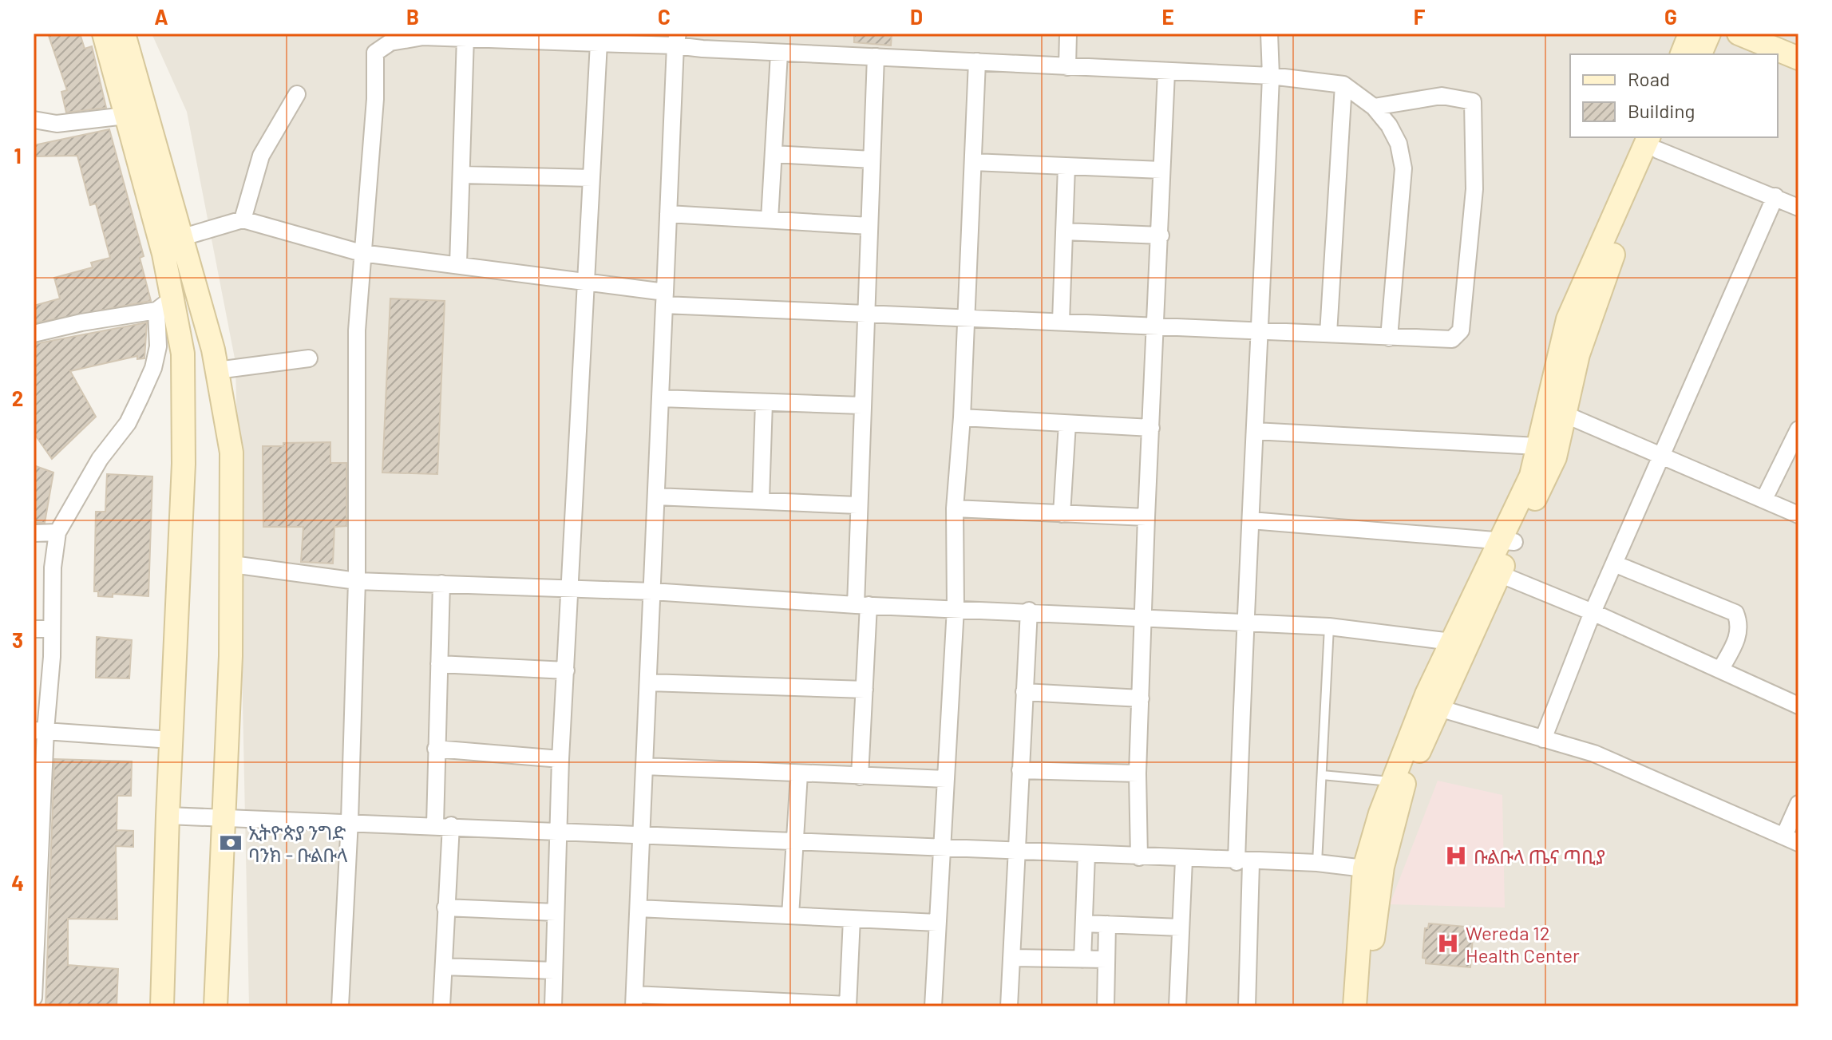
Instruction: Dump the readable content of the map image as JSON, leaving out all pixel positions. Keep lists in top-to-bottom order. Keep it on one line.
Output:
{"places":{"bank":["ኢትዮጵያ ንግድ ባንክ - ቡልቡላ"],"hospital":["ቡልቡላ ጤና ጣቢያ","Wereda 12 Health Center"]},"legend":["Road","Building"],"grid":{"columns":["A","B","C","D","E","F","G"],"rows":["1","2","3","4"]}}
